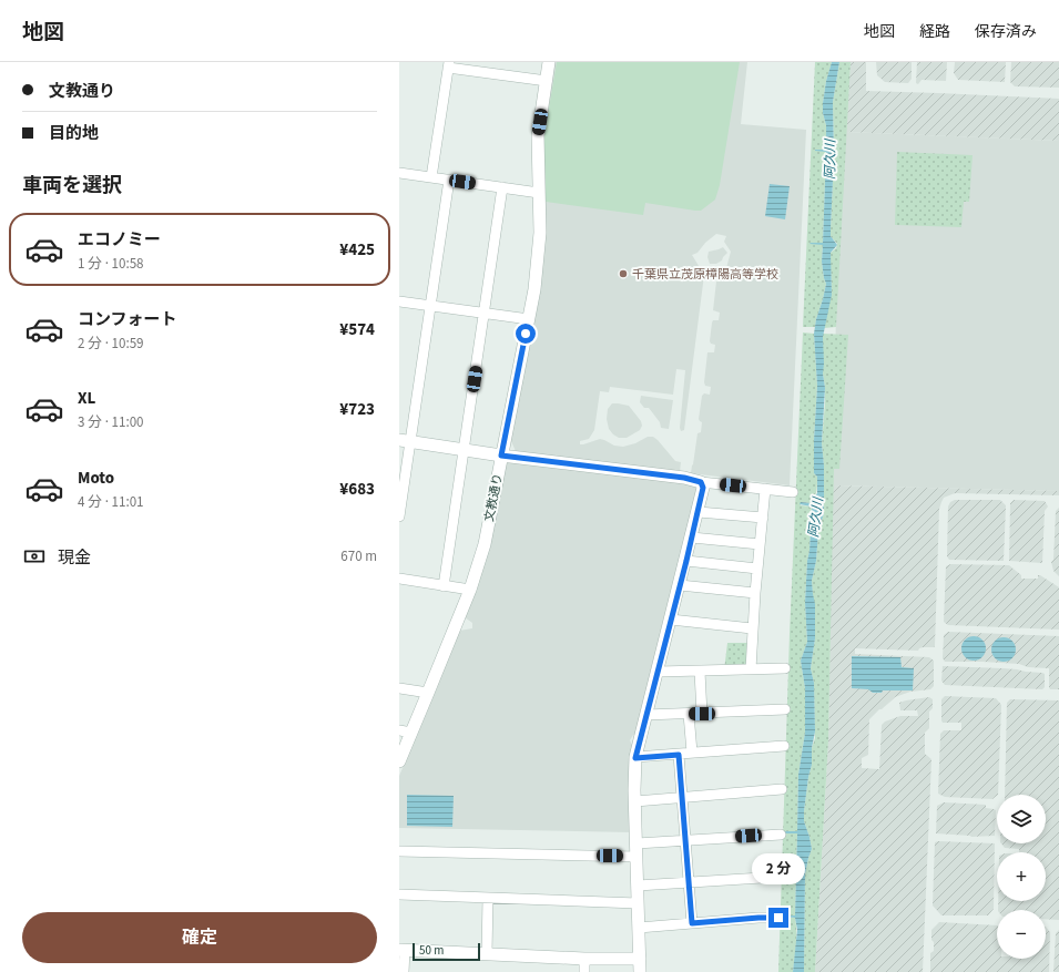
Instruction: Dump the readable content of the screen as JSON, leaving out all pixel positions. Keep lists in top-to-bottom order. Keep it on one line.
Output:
{"streets":{"street":["文教通り"]},"water":["阿久川"],"places":["千葉県立茂原樟陽高等学校"],"scale_bar":"50 m","page":{"header":"地図","nav":["地図","経路","保存済み"],"banner":["文教通り","目的地"],"heading":"車両を選択","list":[{"name":"エコノミー","note":"1 分 · 10:58","value":"¥425"},{"name":"コンフォート","note":"2 分 · 10:59","value":"¥574"},{"name":"XL","note":"3 分 · 11:00","value":"¥723"},{"name":"Moto","note":"4 分 · 11:01","value":"¥683"}],"pay":["現金","670 m"],"map_buttons":["+","−"],"bubble":"2 分","buttons":"確定","scale":"50 m"}}
